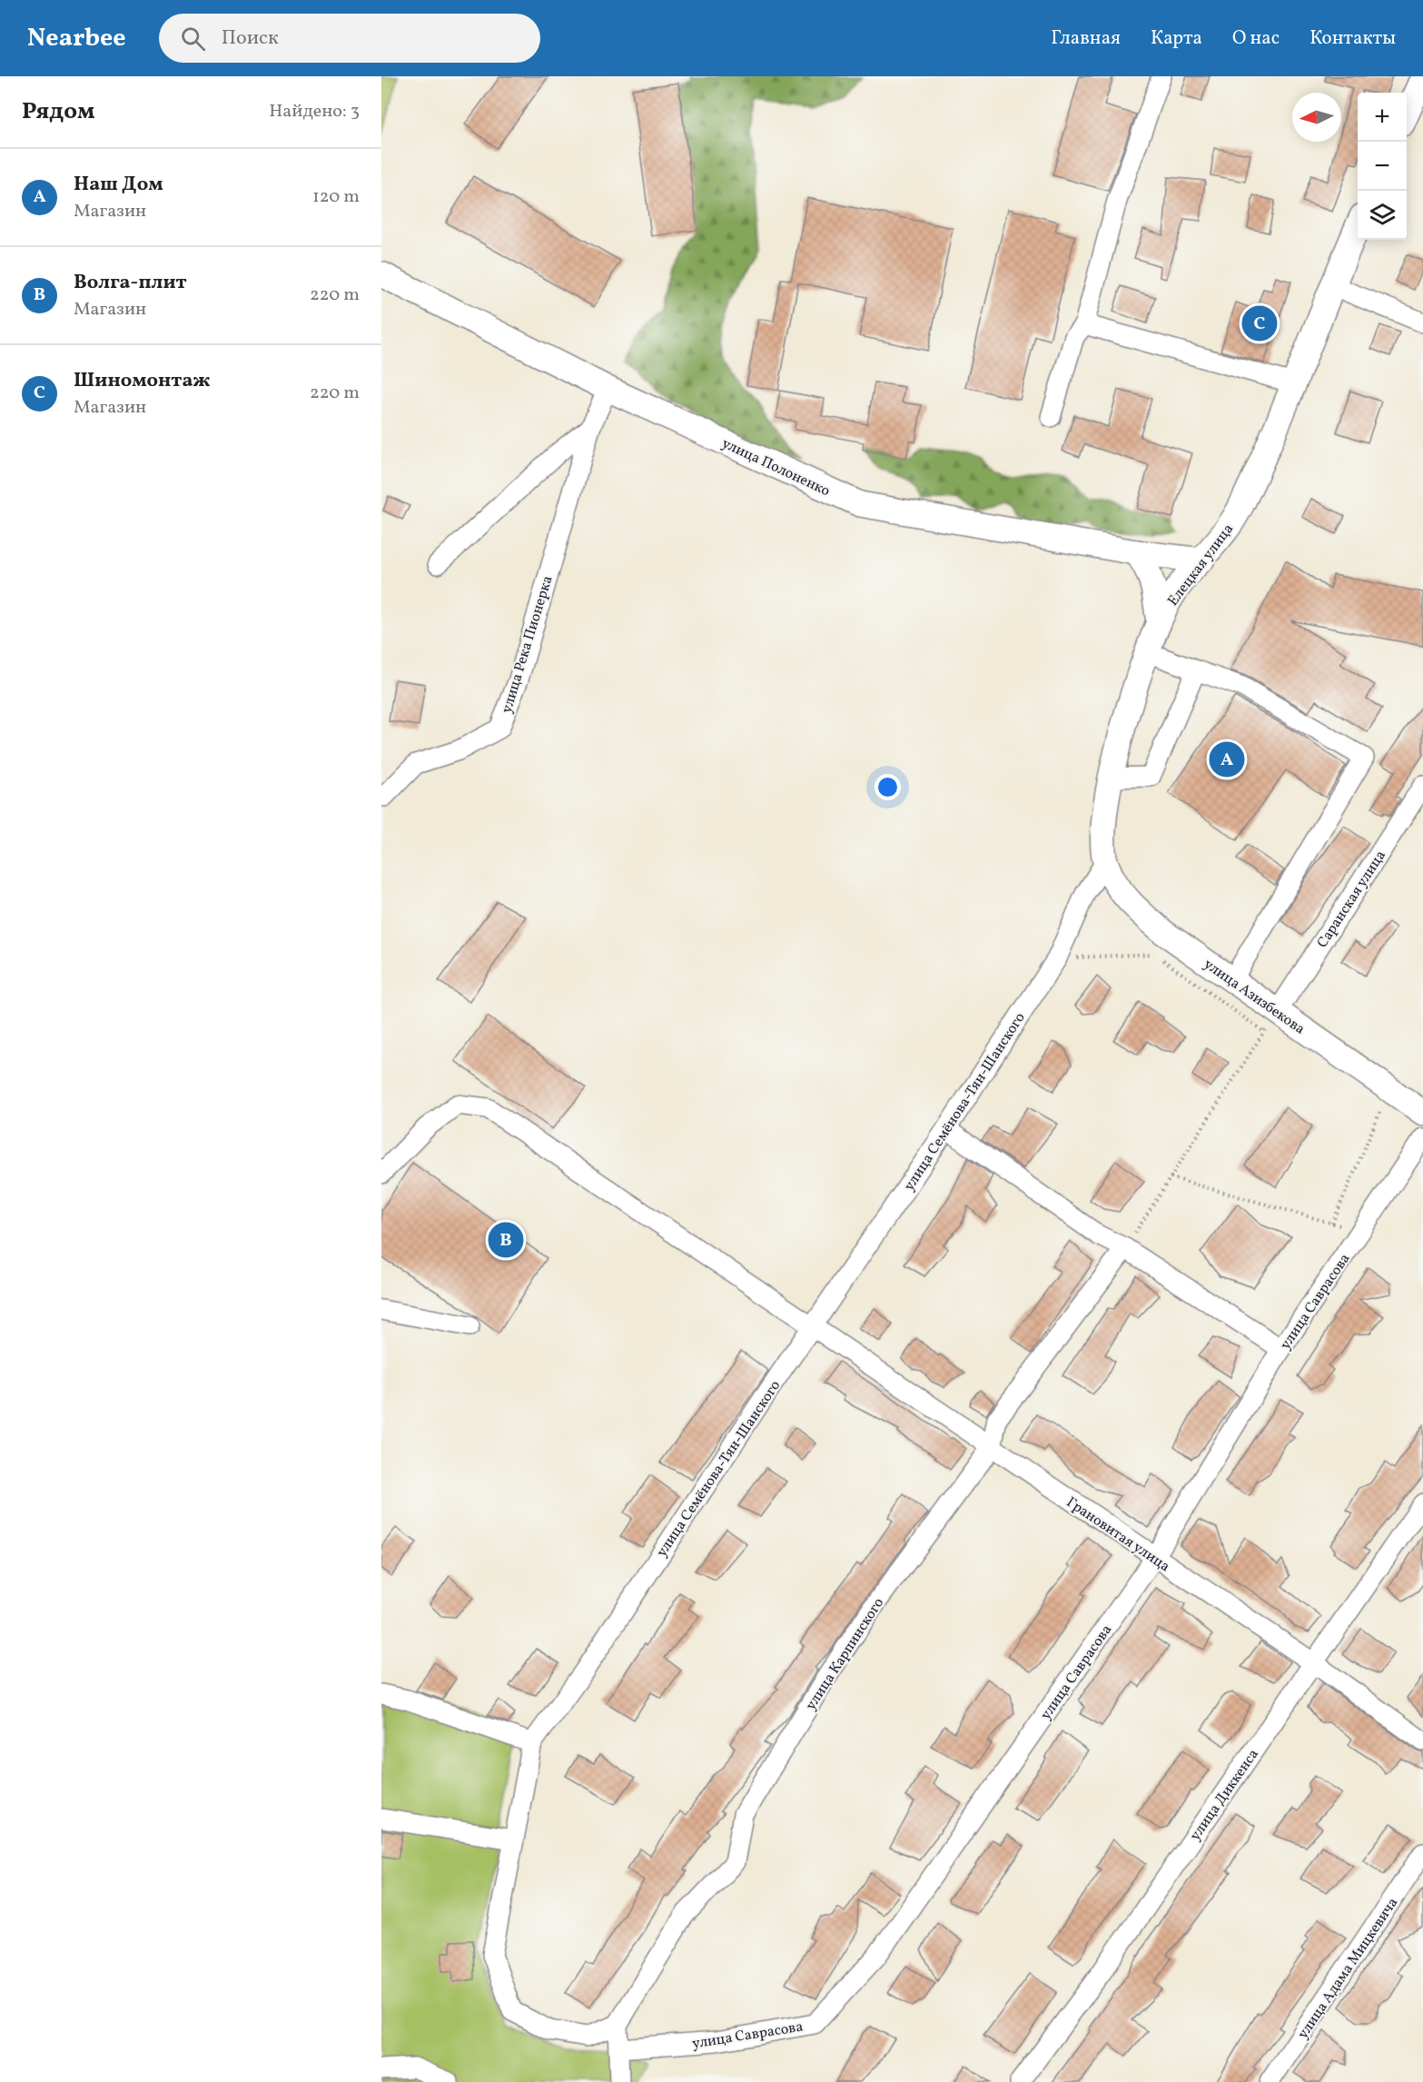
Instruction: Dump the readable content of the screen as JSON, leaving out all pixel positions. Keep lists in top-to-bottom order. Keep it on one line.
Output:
{"streets":{"main road":["улица Полоненко","Елецкая улица","улица Азизбекова"],"street":["улица Река Пионерка","Саранская улица","улица Семёнова-Тян-Шанского","улица Саврасова","Грановитая улица","улица Карпинского","улица Диккенса","улица Адама Мицкевича"]},"crossings":[["улица Полоненко","Елецкая улица"],["улица Полоненко","улица Река Пионерка"],["Елецкая улица","улица Азизбекова"],["Елецкая улица","улица Семёнова-Тян-Шанского"],["Саранская улица","улица Азизбекова"],["улица Азизбекова","улица Семёнова-Тян-Шанского"],["улица Семёнова-Тян-Шанского","Грановитая улица"],["улица Семёнова-Тян-Шанского","улица Карпинского"],["улица Саврасова","Грановитая улица"],["Грановитая улица","улица Карпинского"],["Грановитая улица","улица Диккенса"]],"north":"left","page":{"header":"Nearbee","search":"Поиск","nav":["Главная","Карта","О нас","Контакты"],"heading":["Рядом","Найдено: 3"],"map_buttons":["+","−"],"list":[{"mark":"A","name":"Наш Дом","note":"Магазин","value":"120 m"},{"mark":"B","name":"Волга-плит","note":"Магазин","value":"220 m"},{"mark":"C","name":"Шиномонтаж","note":"Магазин","value":"220 m"}],"pins":["C","A","B"]}}
